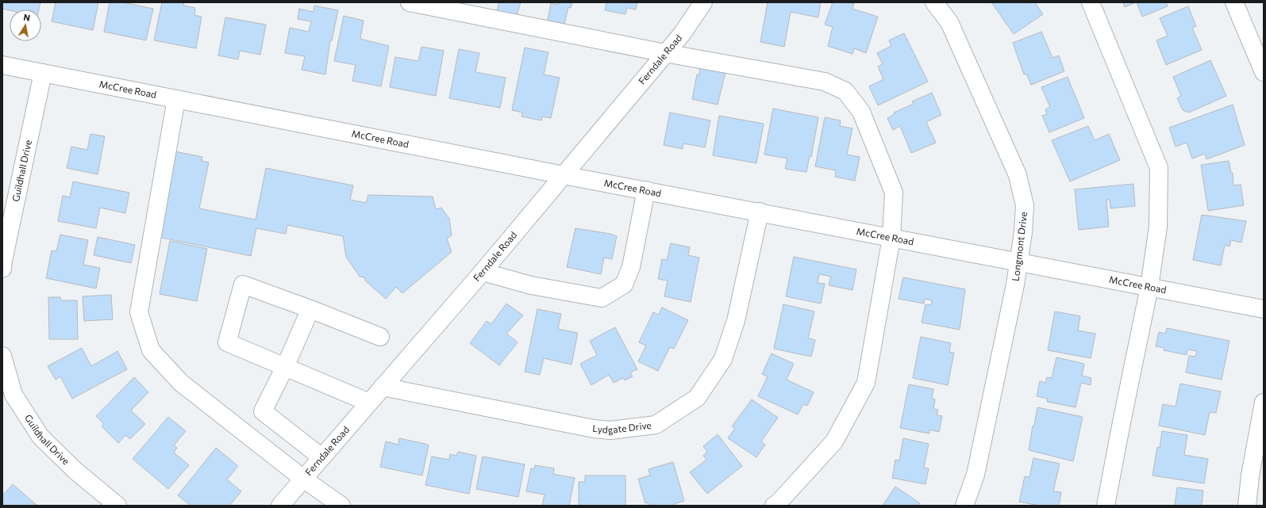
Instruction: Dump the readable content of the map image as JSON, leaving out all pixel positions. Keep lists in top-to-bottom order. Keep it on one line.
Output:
{"streets":{"street":["Ferndale Road","McCree Road","Guildhall Drive","Longmont Drive","Lydgate Drive"]},"crossings":[["Ferndale Road","McCree Road"],["Ferndale Road","Lydgate Drive"],["McCree Road","Guildhall Drive"],["McCree Road","Longmont Drive"],["McCree Road","Lydgate Drive"]],"north":"top"}
